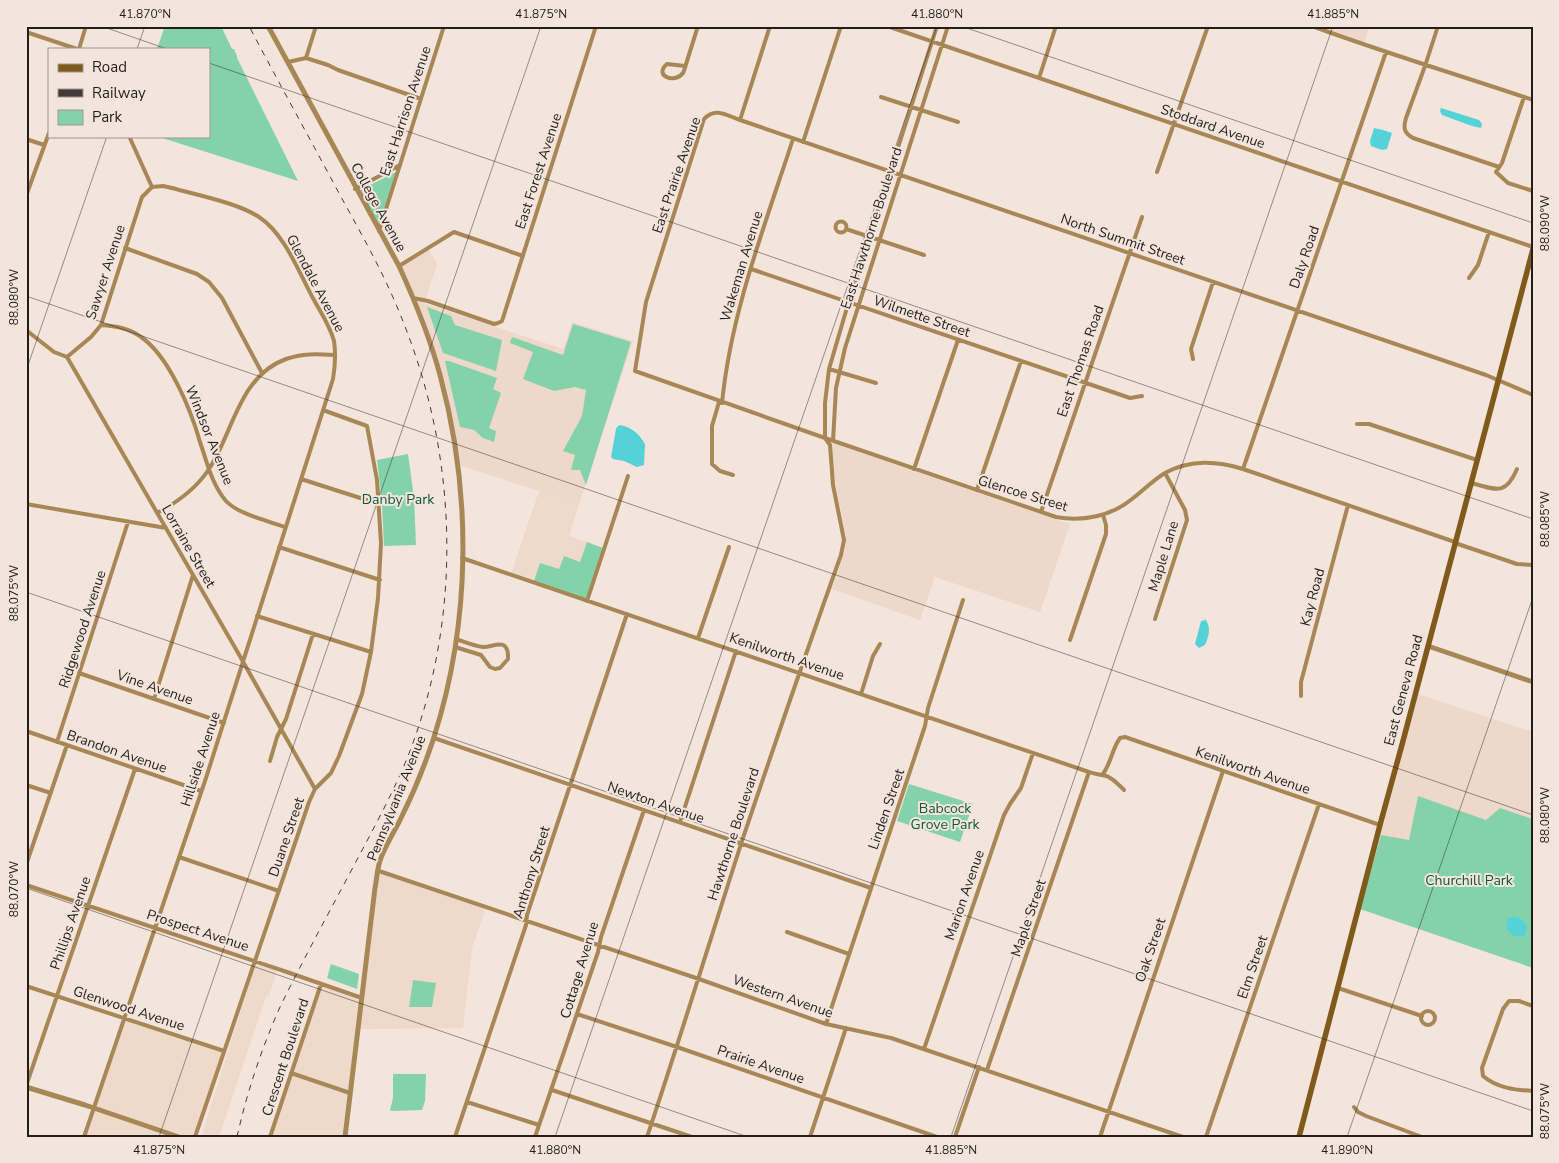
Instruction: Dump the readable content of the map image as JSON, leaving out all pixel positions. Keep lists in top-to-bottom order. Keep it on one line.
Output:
{"streets":{"main road":["East Geneva Road"],"street":["East Harrison Avenue","Stoddard Avenue","East Forest Avenue","East Prairie Avenue","College Avenue","East Hawthorne Boulevard","North Summit Street","Daly Road","Wakeman Avenue","Sawyer Avenue","Glendale Avenue","Wilmette Street","East Thomas Road","Windsor Avenue","Glencoe Street","Lorraine Street","Maple Lane","Kay Road","Ridgewood Avenue","Kenilworth Avenue","Vine Avenue","Brandon Avenue","Hillside Avenue","Pennsylvania Avenue","Newton Avenue","Linden Street","Hawthorne Boulevard","Duane Street","Anthony Street","Marion Avenue","Maple Street","Phillips Avenue","Prospect Avenue","Oak Street","Elm Street","Cottage Avenue","Western Avenue","Glenwood Avenue","Crescent Boulevard","Prairie Avenue"]},"crossings":[["East Harrison Avenue","College Avenue"],["Stoddard Avenue","East Hawthorne Boulevard"],["Stoddard Avenue","Daly Road"],["Stoddard Avenue","East Geneva Road"],["East Forest Avenue","College Avenue"],["East Prairie Avenue","North Summit Street"],["East Prairie Avenue","Glencoe Street"],["College Avenue","Pennsylvania Avenue"],["East Hawthorne Boulevard","North Summit Street"],["East Hawthorne Boulevard","Wilmette Street"],["East Hawthorne Boulevard","Glencoe Street"],["North Summit Street","Daly Road"],["North Summit Street","Wakeman Avenue"],["North Summit Street","East Thomas Road"],["North Summit Street","East Geneva Road"],["Daly Road","Glencoe Street"],["Wakeman Avenue","Wilmette Street"],["Wakeman Avenue","Glencoe Street"],["Sawyer Avenue","Glendale Avenue"],["Sawyer Avenue","Windsor Avenue"],["Sawyer Avenue","Lorraine Street"],["Glendale Avenue","Hillside Avenue"],["Wilmette Street","East Thomas Road"],["East Thomas Road","Glencoe Street"],["Windsor Avenue","Hillside Avenue"],["Glencoe Street","Maple Lane"],["Glencoe Street","Kay Road"],["Glencoe Street","East Geneva Road"],["Glencoe Street","Hawthorne Boulevard"],["Lorraine Street","Hillside Avenue"],["Lorraine Street","Duane Street"],["Ridgewood Avenue","Vine Avenue"],["Ridgewood Avenue","Brandon Avenue"],["Kenilworth Avenue","East Geneva Road"],["Kenilworth Avenue","Pennsylvania Avenue"],["Kenilworth Avenue","Linden Street"],["Kenilworth Avenue","Hawthorne Boulevard"],["Kenilworth Avenue","Anthony Street"],["Kenilworth Avenue","Marion Avenue"],["Kenilworth Avenue","Maple Street"],["Kenilworth Avenue","Oak Street"],["Kenilworth Avenue","Elm Street"],["Vine Avenue","Hillside Avenue"],["Brandon Avenue","Hillside Avenue"],["Brandon Avenue","Phillips Avenue"],["Hillside Avenue","Duane Street"],["Hillside Avenue","Prospect Avenue"],["Hillside Avenue","Glenwood Avenue"],["Pennsylvania Avenue","Newton Avenue"],["Pennsylvania Avenue","Prospect Avenue"],["Pennsylvania Avenue","Western Avenue"],["Newton Avenue","Linden Street"],["Newton Avenue","Hawthorne Boulevard"],["Newton Avenue","Anthony Street"],["Newton Avenue","Cottage Avenue"],["Linden Street","Western Avenue"],["Hawthorne Boulevard","Western Avenue"],["Hawthorne Boulevard","Prairie Avenue"],["Duane Street","Prospect Avenue"],["Duane Street","Glenwood Avenue"],["Anthony Street","Western Avenue"],["Marion Avenue","Western Avenue"],["Maple Street","Western Avenue"],["Phillips Avenue","Prospect Avenue"],["Phillips Avenue","Glenwood Avenue"],["Prospect Avenue","Crescent Boulevard"],["Oak Street","Western Avenue"],["Cottage Avenue","Western Avenue"],["Cottage Avenue","Prairie Avenue"]],"parks":["Danby Park","Babcock Grove Park","Churchill Park"],"legend":["Road","Railway","Park"],"coordinates":["41.870°N","41.875°N","41.880°N","41.885°N","88.090°W","88.080°W","88.085°W","88.075°W","88.070°W","41.890°N"]}
